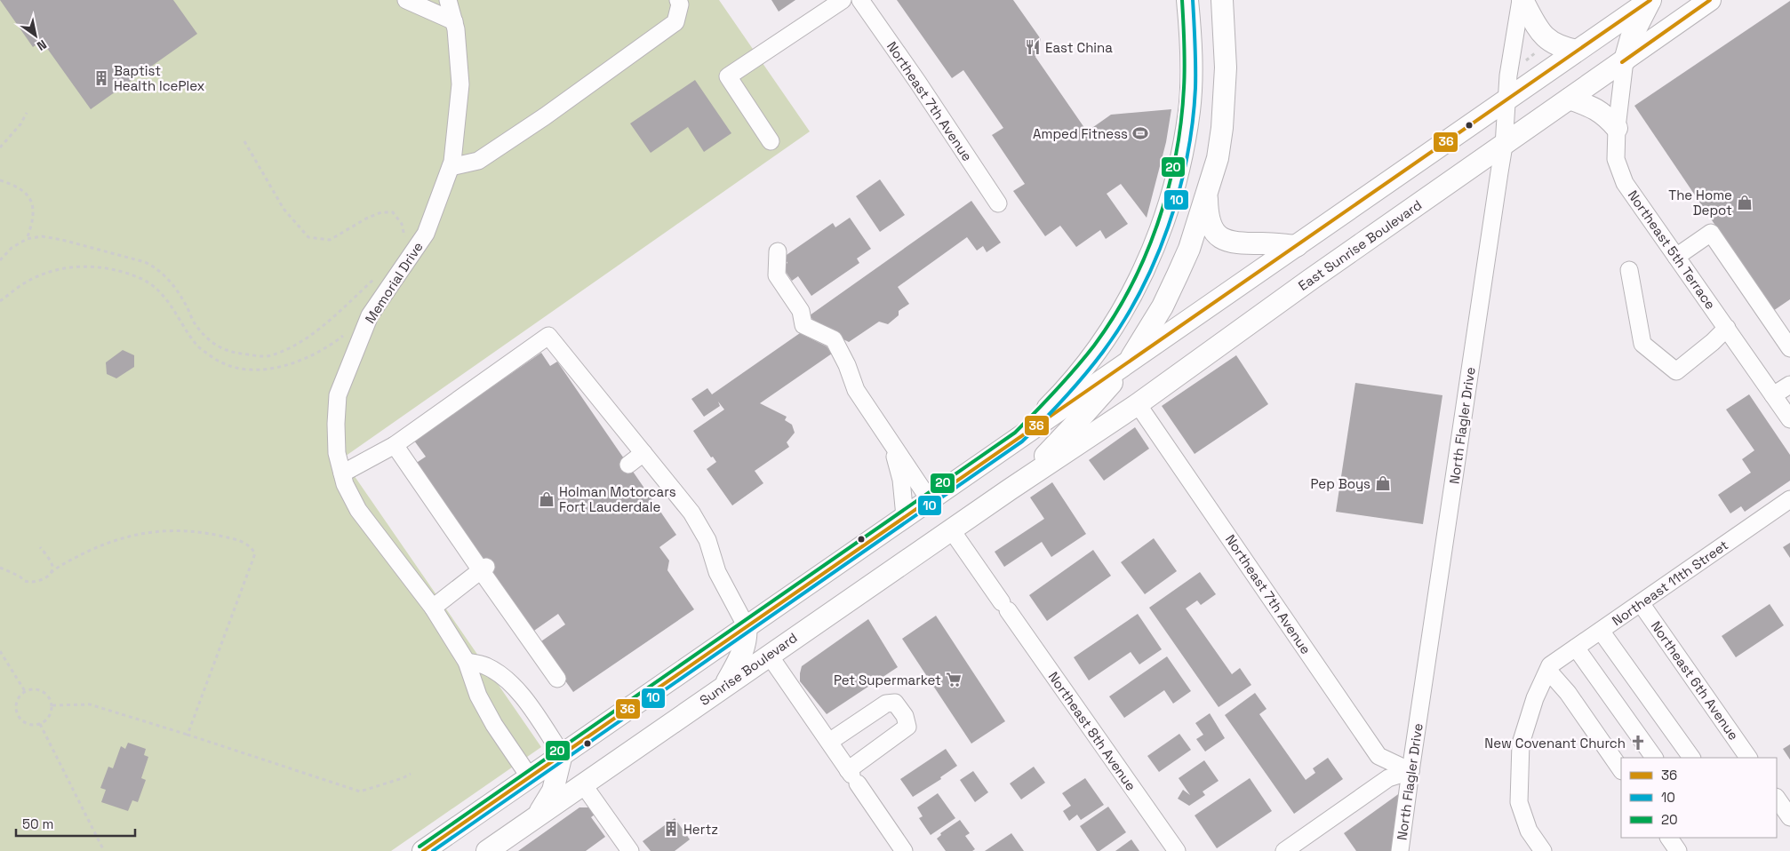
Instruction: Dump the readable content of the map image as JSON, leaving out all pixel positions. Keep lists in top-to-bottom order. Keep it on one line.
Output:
{"streets":{"main road":["East Sunrise Boulevard","Sunrise Boulevard"],"street":["Northeast 7th Avenue","Northeast 5th Terrace","Memorial Drive","North Flagler Drive","Northeast 11th Street","Northeast 6th Avenue","Northeast 8th Avenue"]},"crossings":[["Northeast 7th Avenue","East Sunrise Boulevard"],["Northeast 7th Avenue","North Flagler Drive"],["East Sunrise Boulevard","Northeast 5th Terrace"],["East Sunrise Boulevard","North Flagler Drive"],["East Sunrise Boulevard","Sunrise Boulevard"],["Northeast 11th Street","Northeast 6th Avenue"],["Sunrise Boulevard","Northeast 8th Avenue"]],"places":{"restaurant":["East China"],"building":["Baptist Health IcePlex","Hertz"],"sports":["Amped Fitness"],"shop":["The Home Depot","Pep Boys","Holman Motorcars Fort Lauderdale"],"supermarket":["Pet Supermarket"],"church":["New Covenant Church"]},"lines":["transit line 36","transit line 10","transit line 20"],"legend":["36","10","20"],"scale_bar":"50 m","north":"bottom right"}
